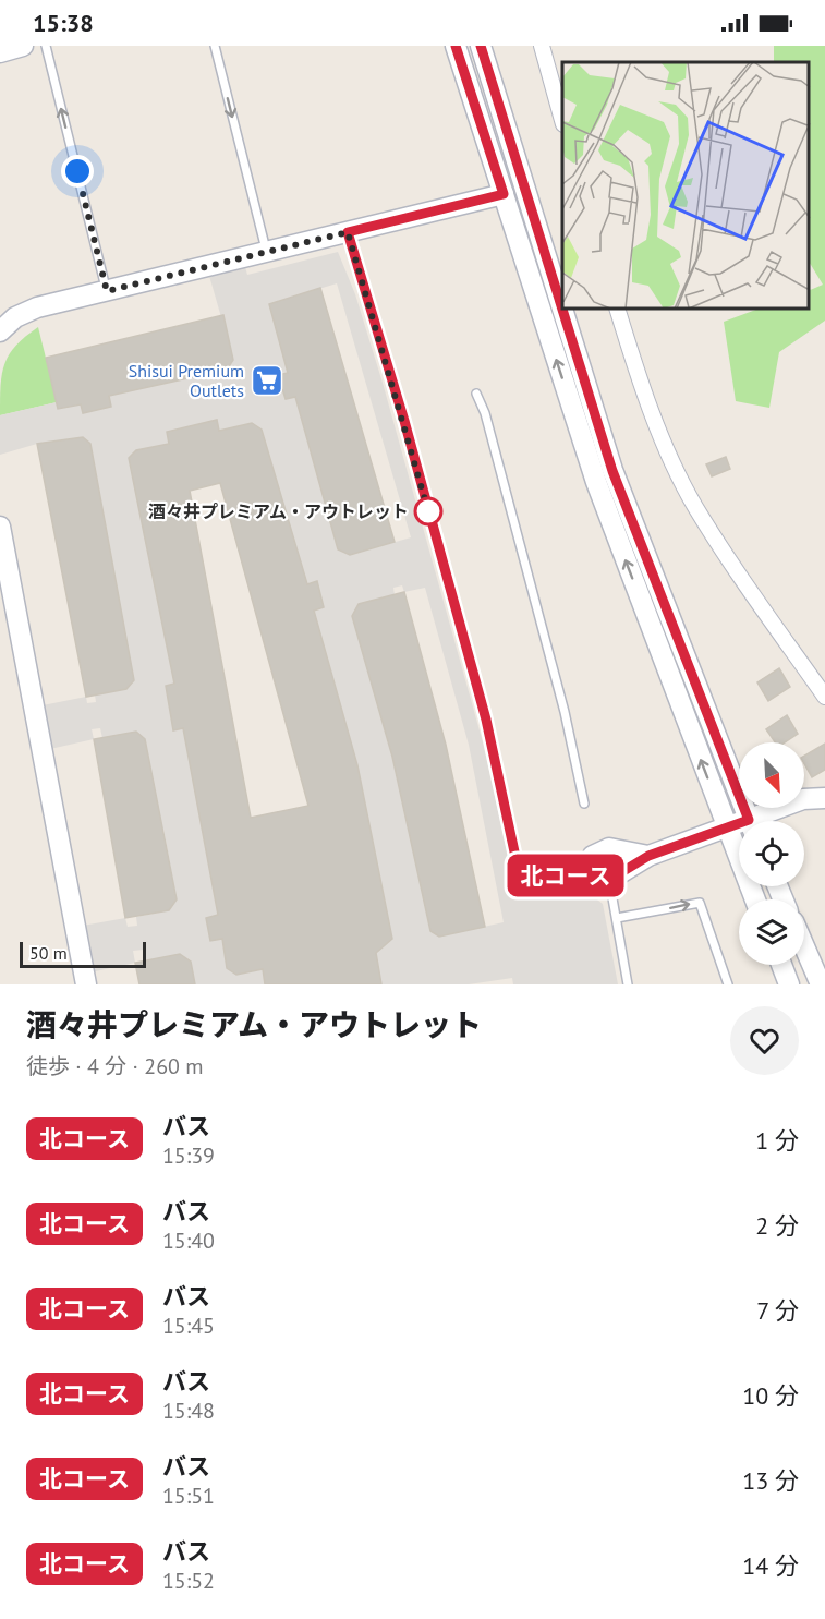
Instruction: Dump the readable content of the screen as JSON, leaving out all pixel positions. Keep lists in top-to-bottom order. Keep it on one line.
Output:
{"places":{"supermarket":["Shisui Premium Outlets"],"other":["酒々井プレミアム・アウトレット"]},"lines":["bus line 北コース"],"scale_bar":"50 m","north":"bottom right","page":{"status":"15:38","on_map":"北コース","scale":"50 m","heading":["酒々井プレミアム・アウトレット","徒歩 · 4 分 · 260 m"],"list":[{"mark":"北コース","name":"バス","note":"15:39","value":"1 分"},{"mark":"北コース","name":"バス","note":"15:40","value":"2 分"},{"mark":"北コース","name":"バス","note":"15:45","value":"7 分"},{"mark":"北コース","name":"バス","note":"15:48","value":"10 分"},{"mark":"北コース","name":"バス","note":"15:51","value":"13 分"},{"mark":"北コース","name":"バス","note":"15:52","value":"14 分"}]}}
